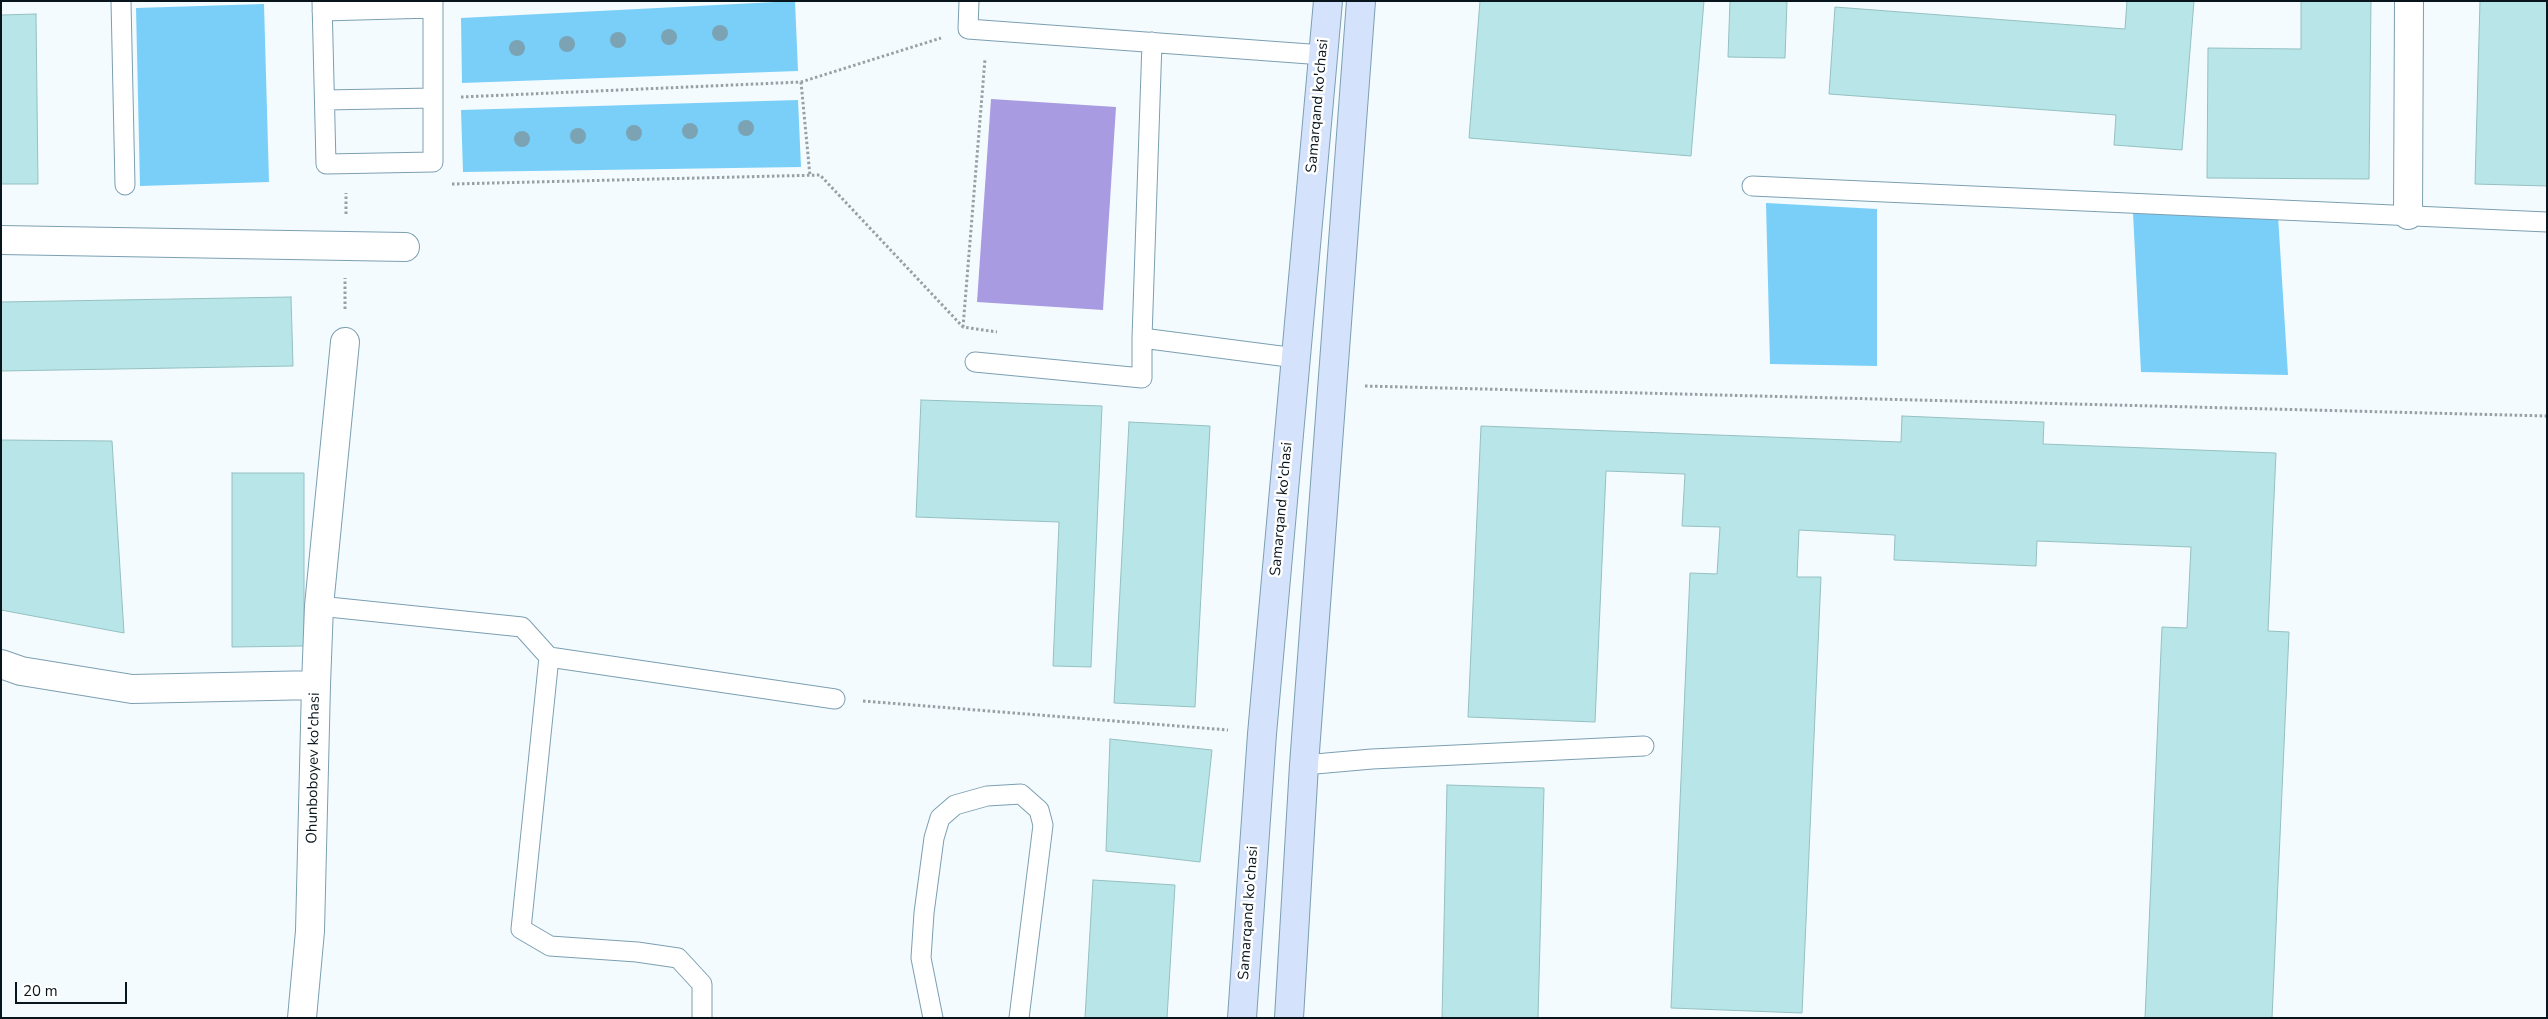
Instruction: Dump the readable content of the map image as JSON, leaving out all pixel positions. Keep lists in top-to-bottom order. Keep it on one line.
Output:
{"streets":{"main road":["Samarqand ko'chasi"],"street":["Ohunboboyev ko'chasi"]},"scale_bar":"20 m"}
